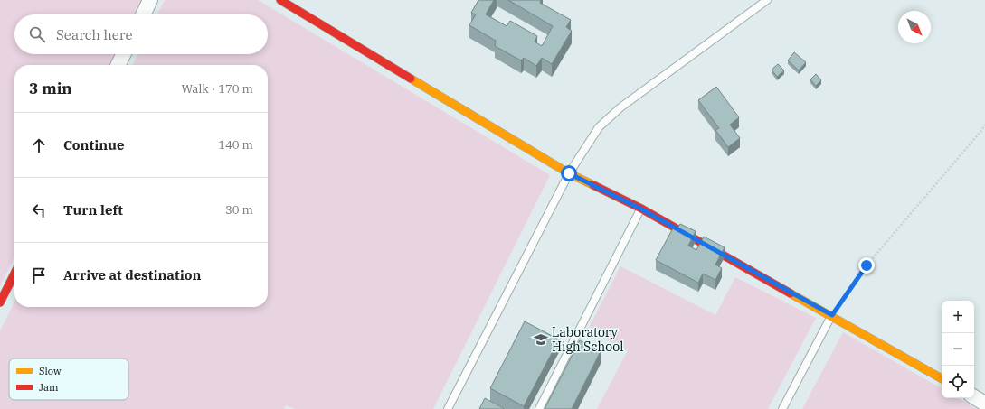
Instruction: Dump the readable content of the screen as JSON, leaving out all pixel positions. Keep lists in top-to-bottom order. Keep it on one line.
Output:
{"places":{"school or university":["Laboratory High School"]},"legend":["Slow","Jam"],"north":"bottom right","page":{"search":"Search here","heading":["3 min","Walk · 170 m"],"list":[["Continue","140 m"],["Turn left","30 m"],"Arrive at destination"],"map_buttons":["+","−"]}}
